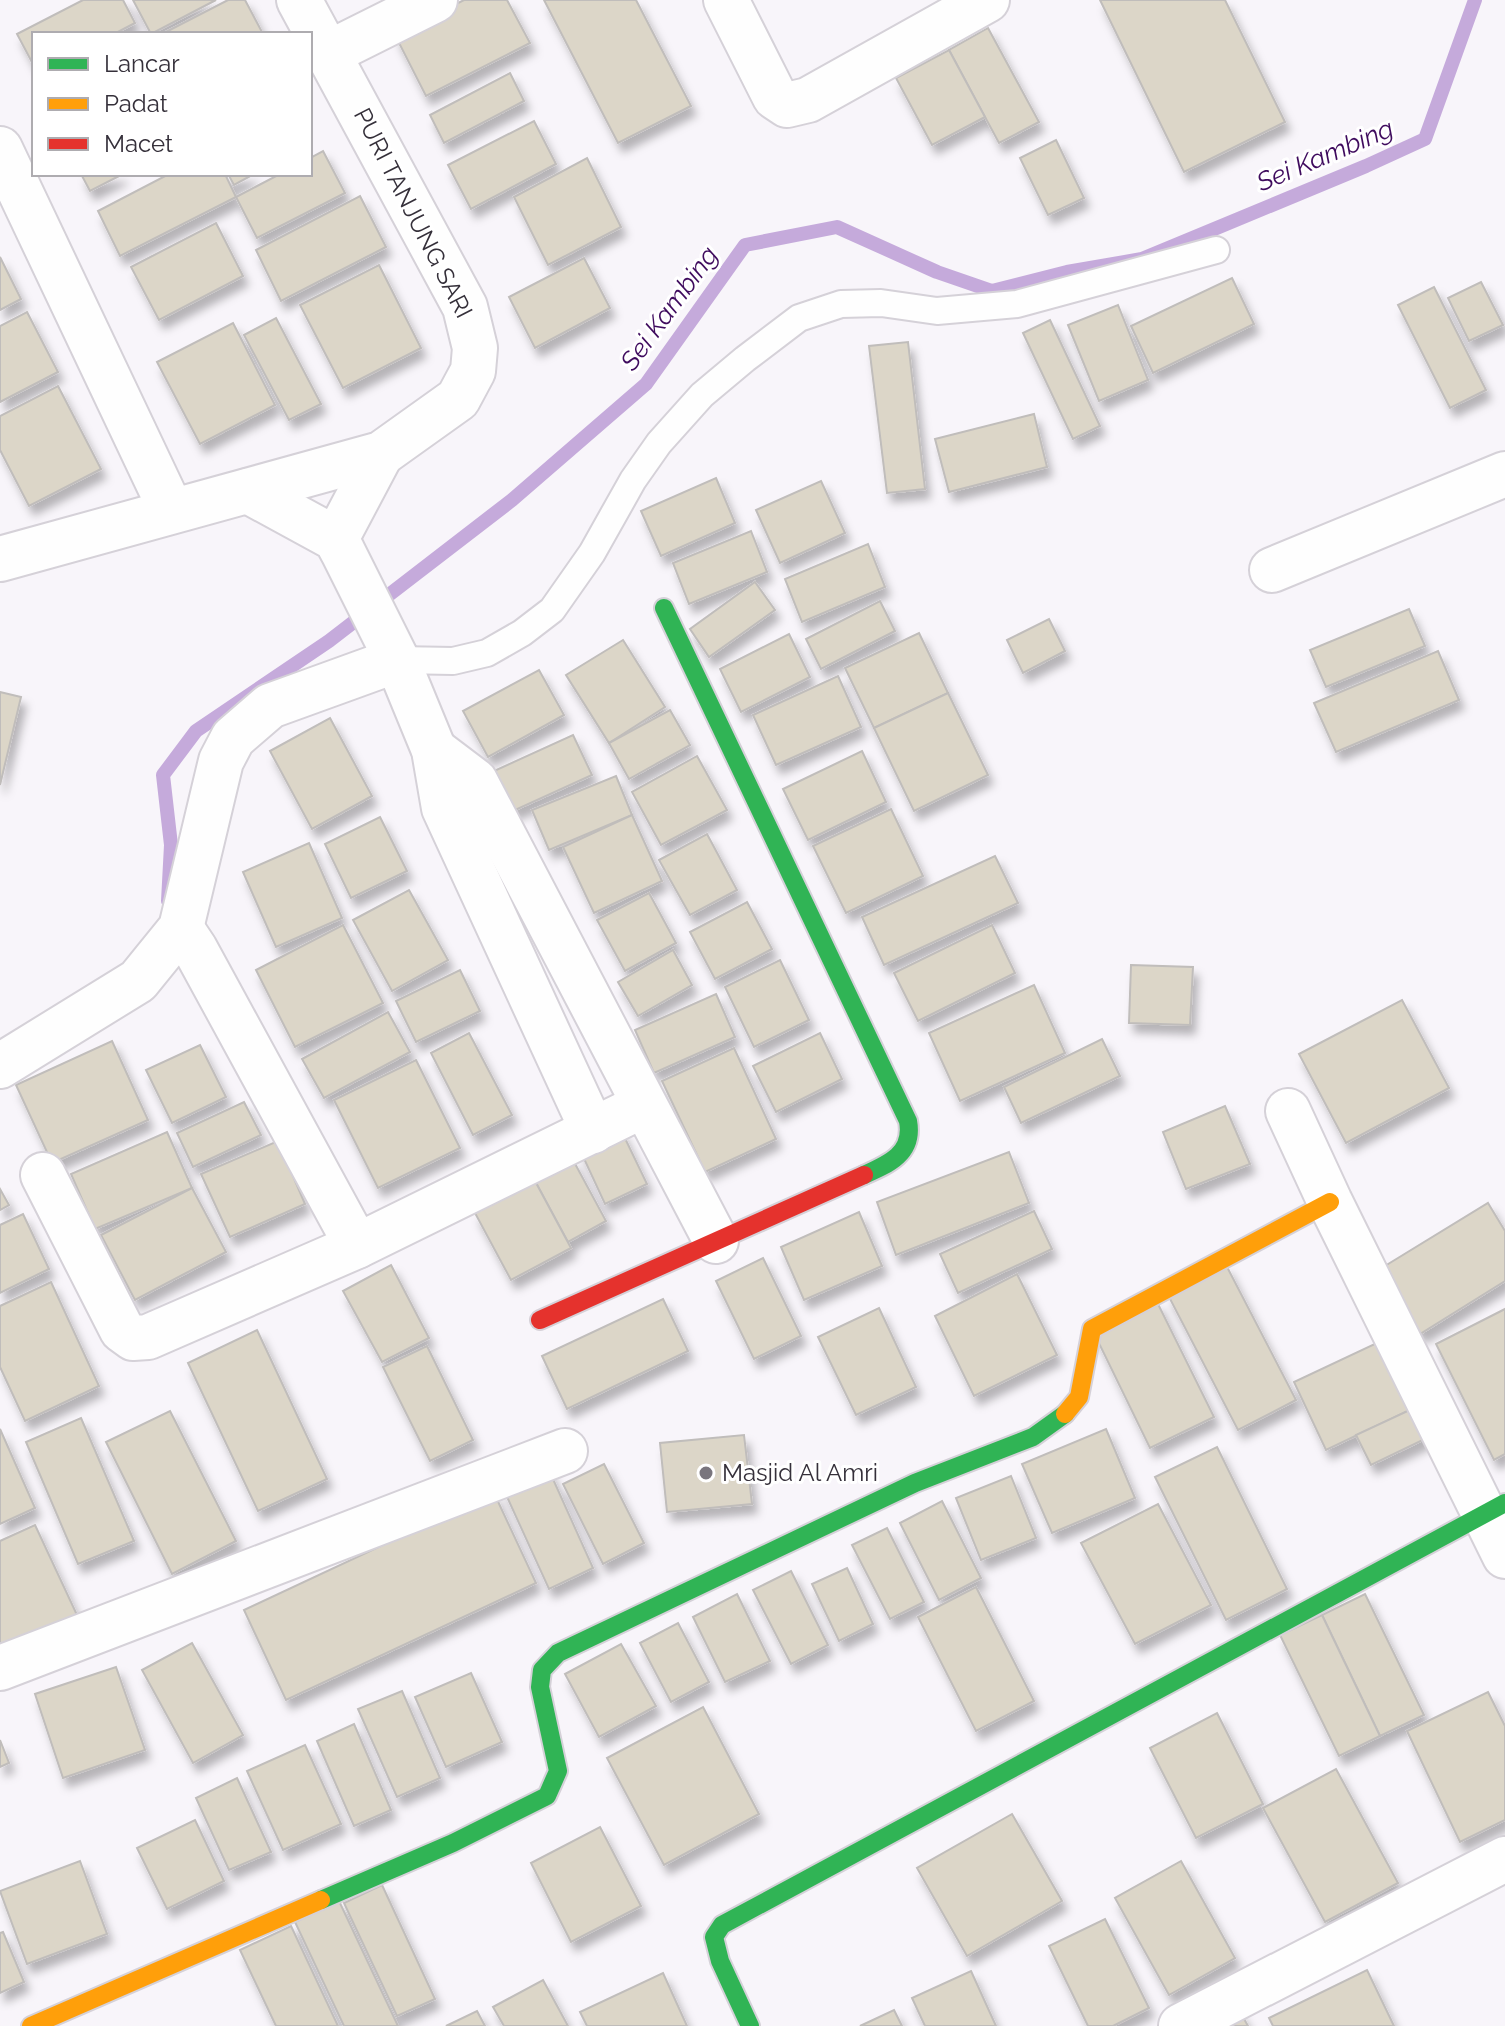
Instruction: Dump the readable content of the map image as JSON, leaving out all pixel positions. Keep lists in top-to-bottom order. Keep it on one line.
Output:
{"streets":{"street":["PURI TANJUNG SARI"]},"water":["Sei Kambing"],"places":["Masjid Al Amri"],"legend":["Lancar","Padat","Macet"]}
